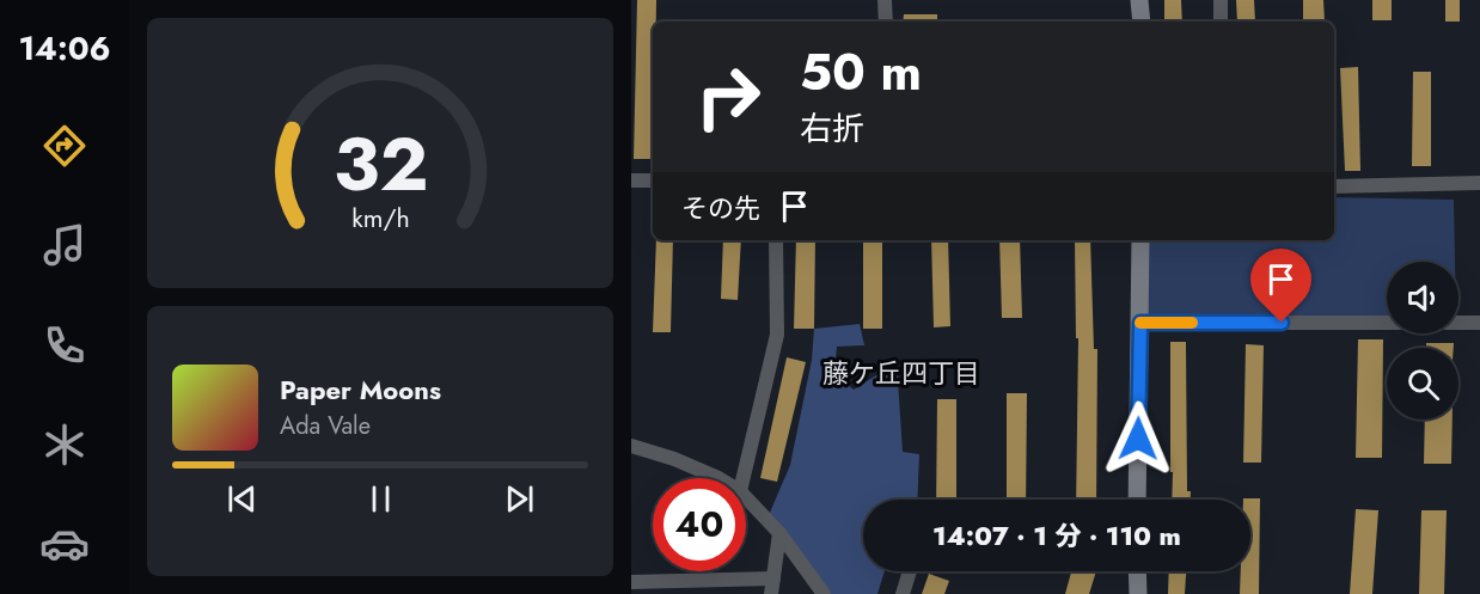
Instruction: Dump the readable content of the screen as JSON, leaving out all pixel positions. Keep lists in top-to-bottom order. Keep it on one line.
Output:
{"districts":["藤ケ丘四丁目"],"page":{"tabs":"14:06","turn":["50 m","右折"],"then":"その先","song":["Paper Moons","Ada Vale"],"limit":"40","trip":"14:07 · 1 分 · 110 m","gauge":["32","km/h"]}}
